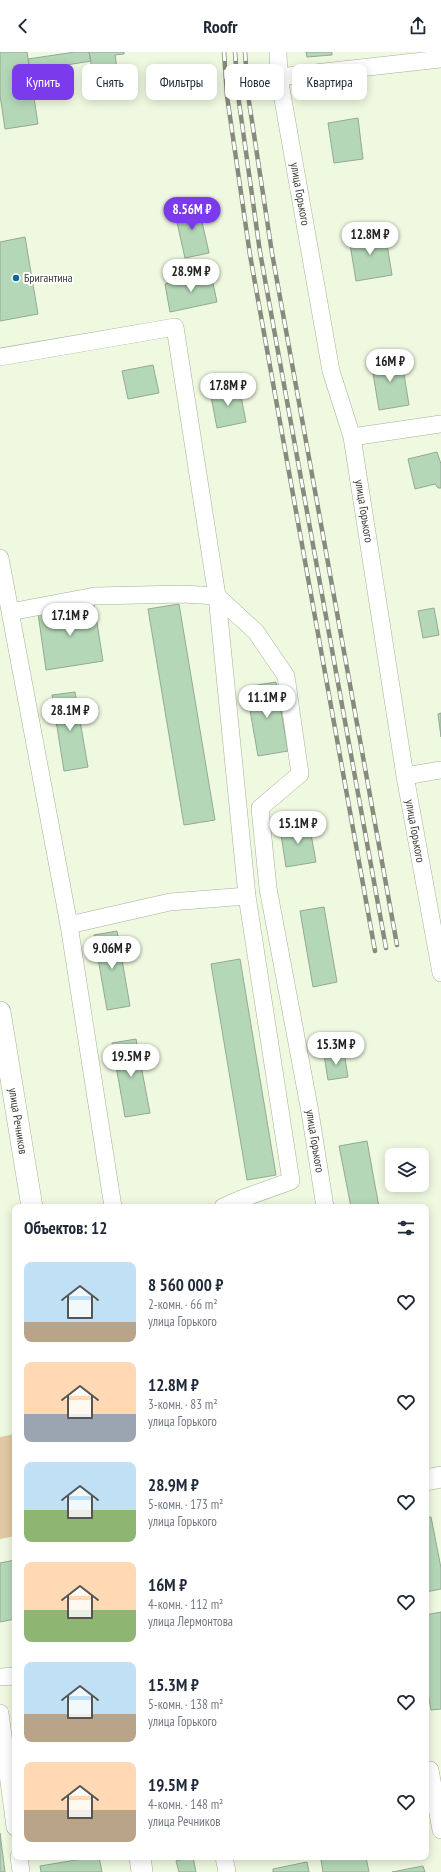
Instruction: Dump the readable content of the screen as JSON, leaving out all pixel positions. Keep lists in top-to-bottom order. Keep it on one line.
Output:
{"streets":{"street":["улица Горького","улица Речников"]},"places":["Бригантина"],"page":{"header":"Roofr","chip":["Купить","Снять","Фильтры","Новое","Квартира"],"price":["8.56M ₽","12.8M ₽","28.9M ₽","16M ₽","17.8M ₽","17.1M ₽","11.1M ₽","28.1M ₽","15.1M ₽","9.06M ₽","15.3M ₽","19.5M ₽"],"heading":"Объектов: 12","list":[{"name":"8 560 000 ₽","note":"2-комн. · 66 m² · улица Горького"},{"name":"12.8M ₽","note":"3-комн. · 83 m² · улица Горького"},{"name":"28.9M ₽","note":"5-комн. · 173 m² · улица Горького"},{"name":"16M ₽","note":"4-комн. · 112 m² · улица Лермонтова"},{"name":"15.3M ₽","note":"5-комн. · 138 m² · улица Горького"},{"name":"19.5M ₽","note":"4-комн. · 148 m² · улица Речников"}]}}
